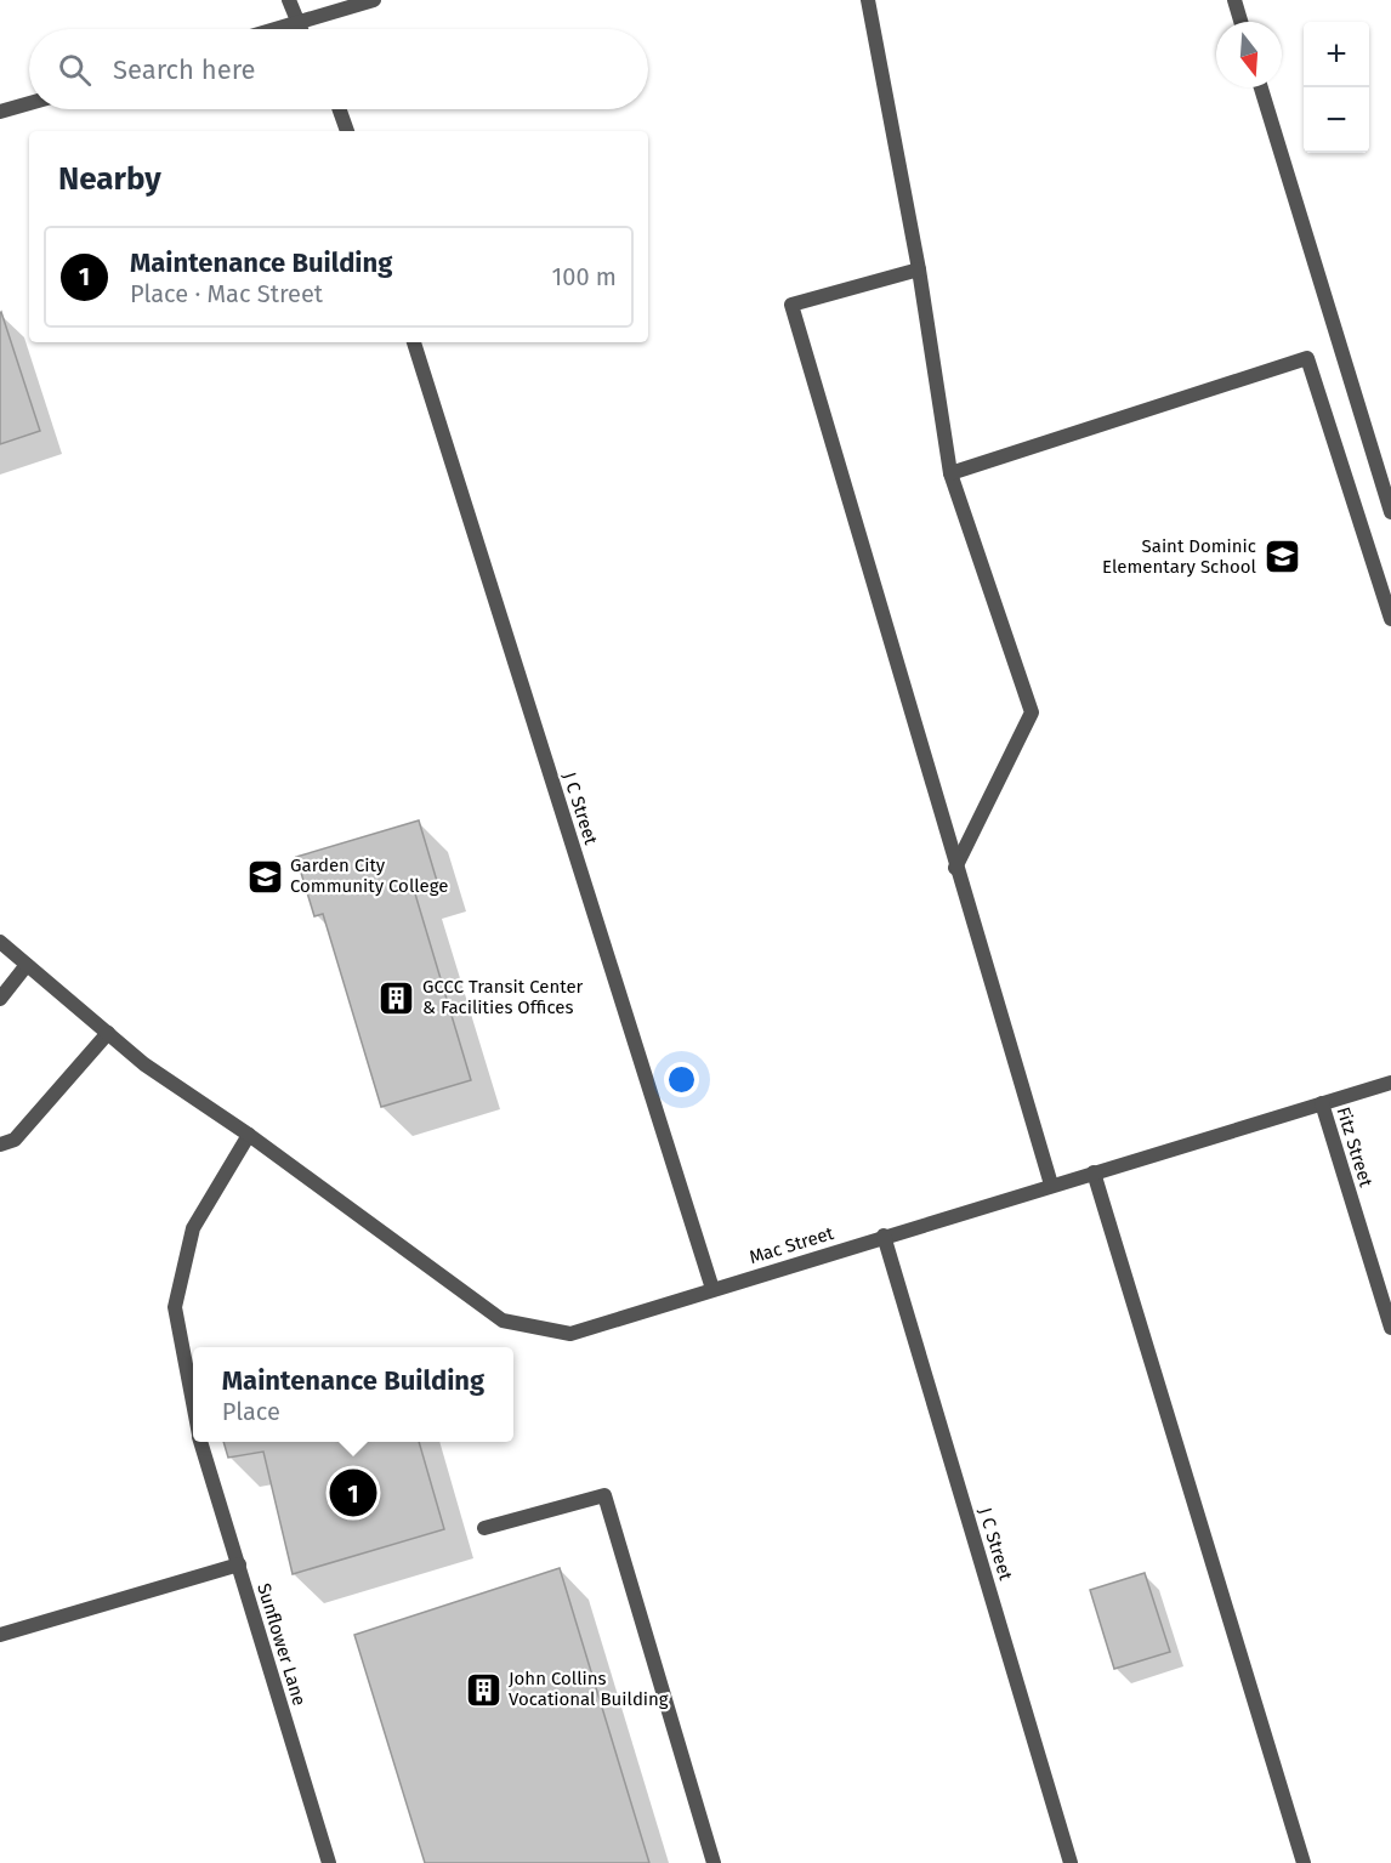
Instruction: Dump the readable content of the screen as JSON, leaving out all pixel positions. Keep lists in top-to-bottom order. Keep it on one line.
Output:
{"streets":{"street":["J C Street","Fitz Street","Mac Street","Sunflower Lane"]},"crossings":[["J C Street","Mac Street"],["Fitz Street","Mac Street"],["Mac Street","Sunflower Lane"]],"places":{"school or university":["Saint Dominic Elementary School","Garden City Community College"],"building":["GCCC Transit Center & Facilities Offices","John Collins Vocational Building"]},"north":"bottom","page":{"map_buttons":["+","−"],"search":"Search here","heading":"Nearby","list":[{"mark":"1","name":"Maintenance Building","note":"Place · Mac Street","value":"100 m"}],"popup":["Maintenance Building","Place"],"pins":"1"}}
